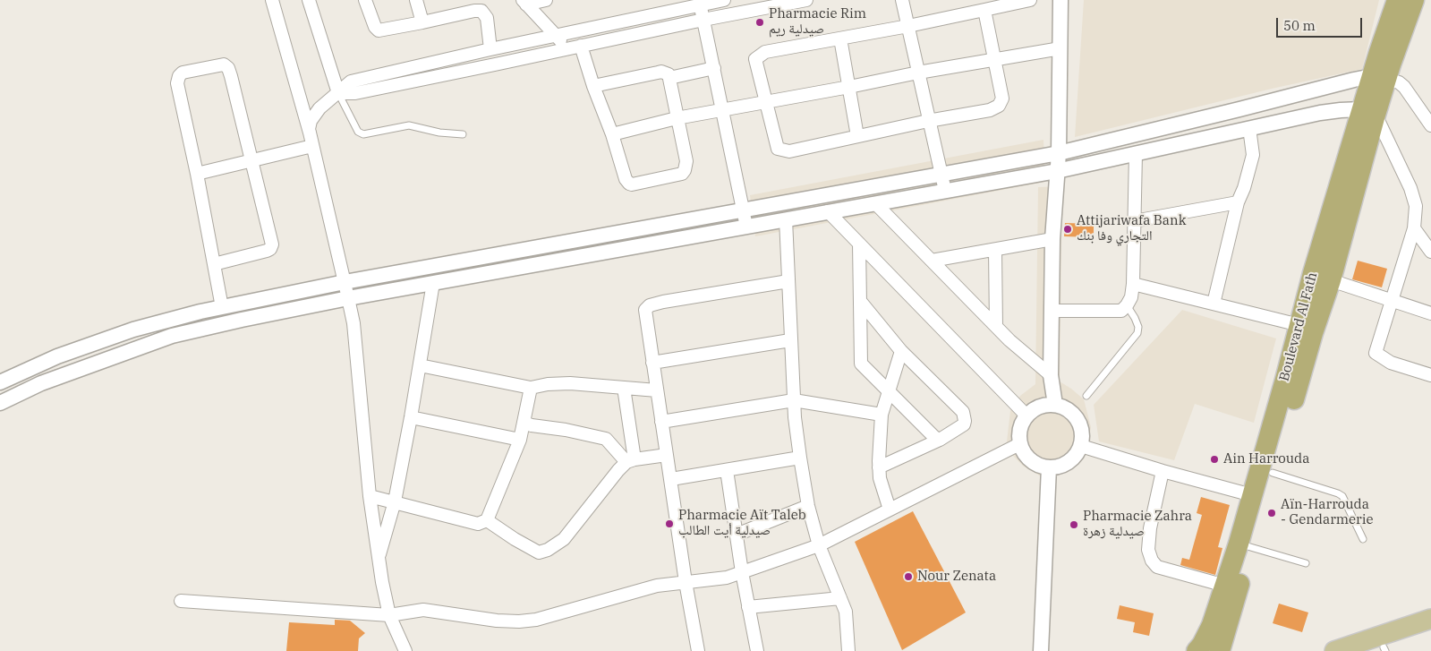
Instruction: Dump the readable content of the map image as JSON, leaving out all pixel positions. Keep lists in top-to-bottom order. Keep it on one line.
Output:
{"streets":{"highway":["Boulevard Al Fath"]},"places":["Pharmacie Rim صيدلية ريم","Attijariwafa Bank التجاري وفا بنك","Ain Harrouda","Aïn-Harrouda - Gendarmerie","Pharmacie Aït Taleb صيدلية أيت الطالب","Pharmacie Zahra صيدلية زهرة","Nour Zenata"],"scale_bar":"50 m"}
